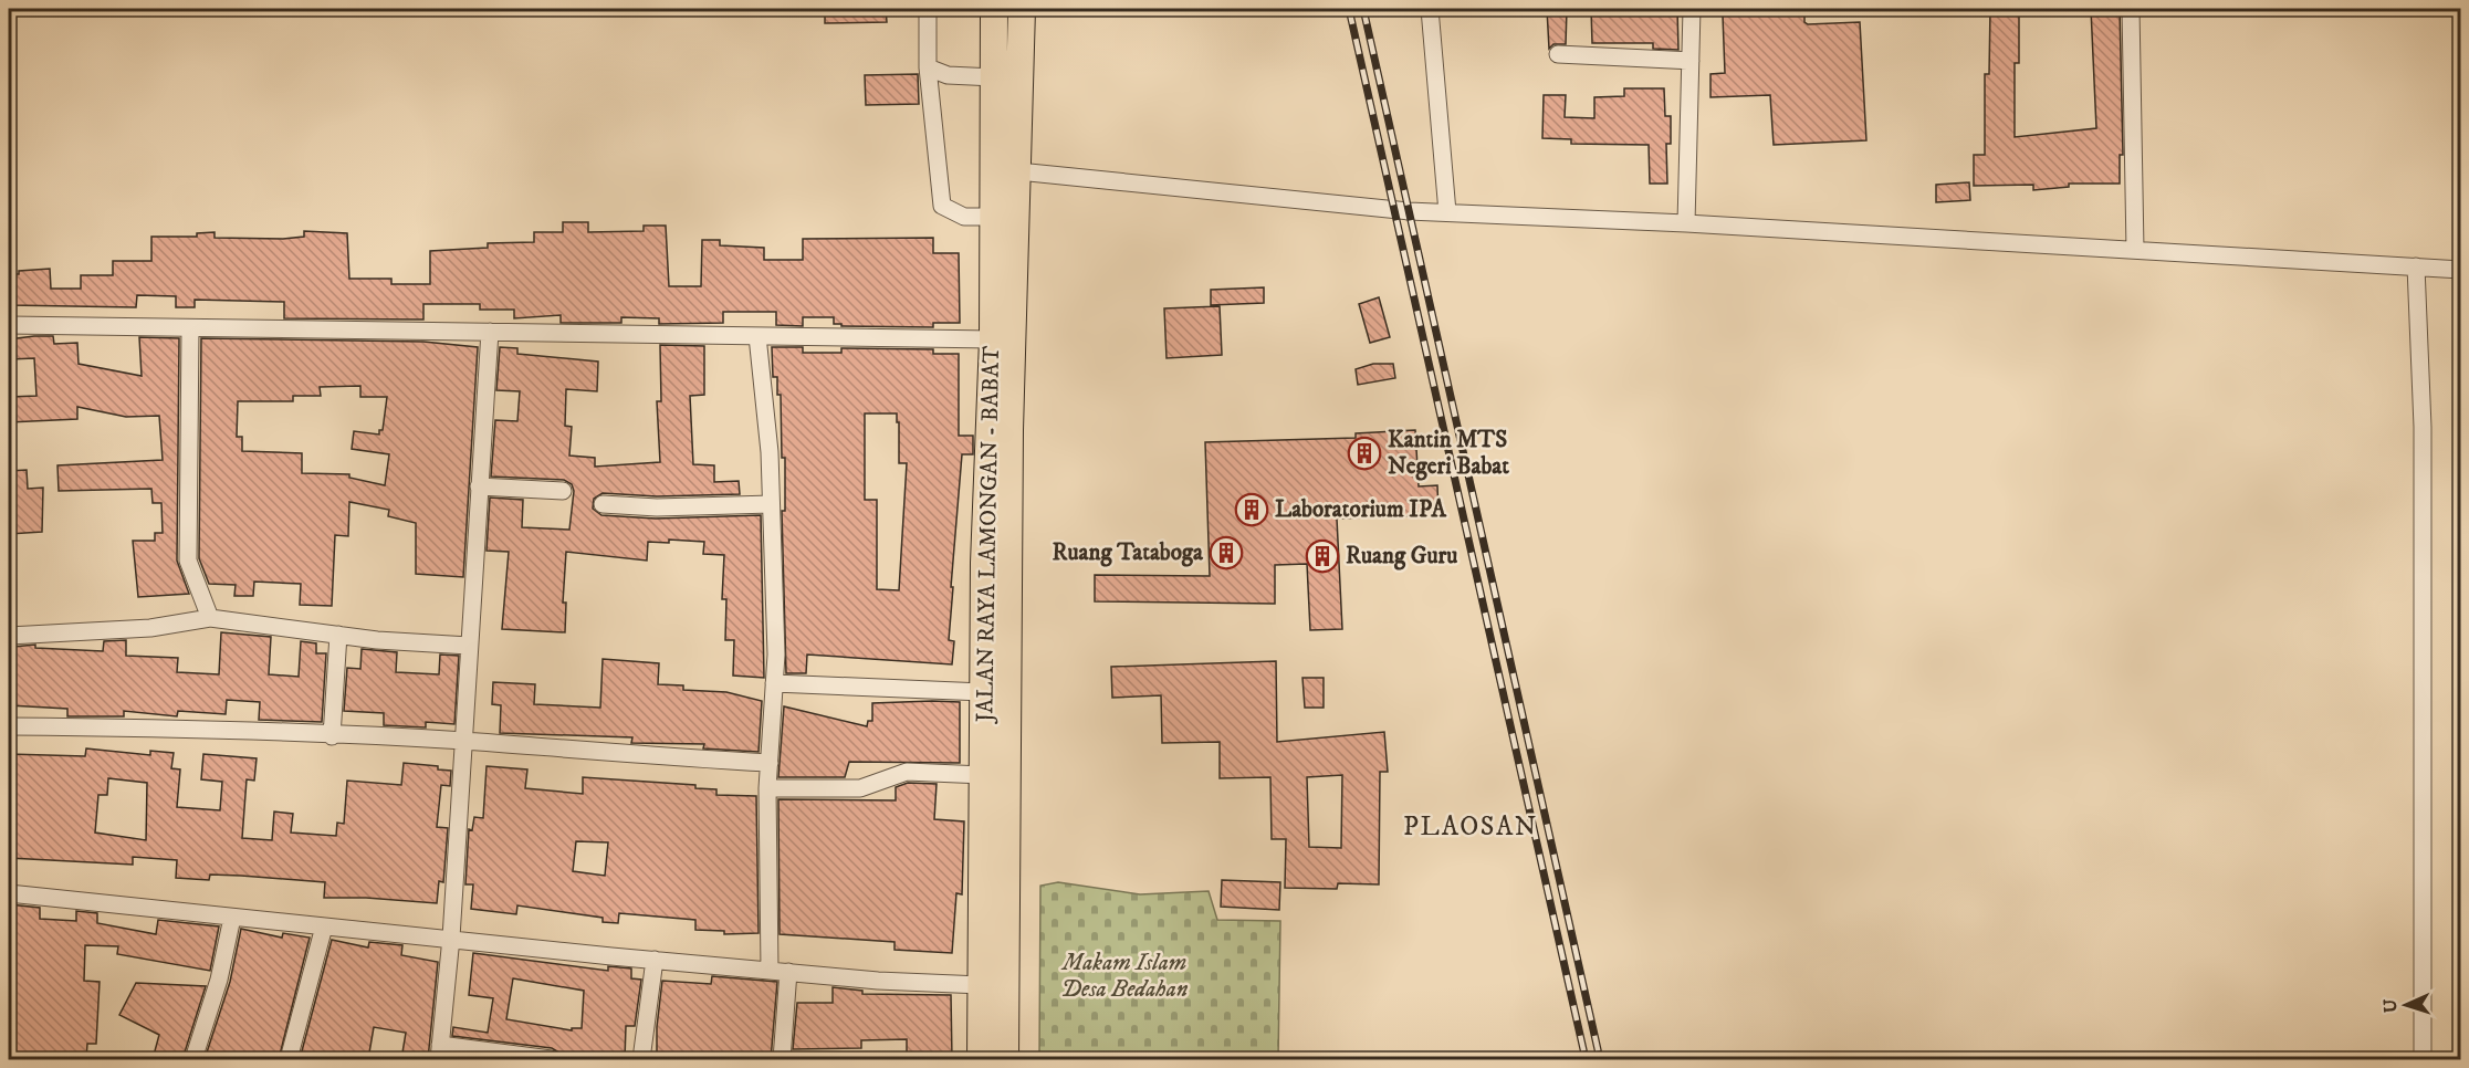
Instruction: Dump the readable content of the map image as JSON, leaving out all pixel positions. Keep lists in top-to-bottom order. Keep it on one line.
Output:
{"streets":{"highway":["JALAN RAYA LAMONGAN - BABAT"]},"districts":["PLAOSAN"],"parks":["Makam Islam Desa Bedahan"],"places":{"building":["Kantin MTS Negeri Babat","Laboratorium IPA","Ruang Tataboga","Ruang Guru"]},"north":"left"}
